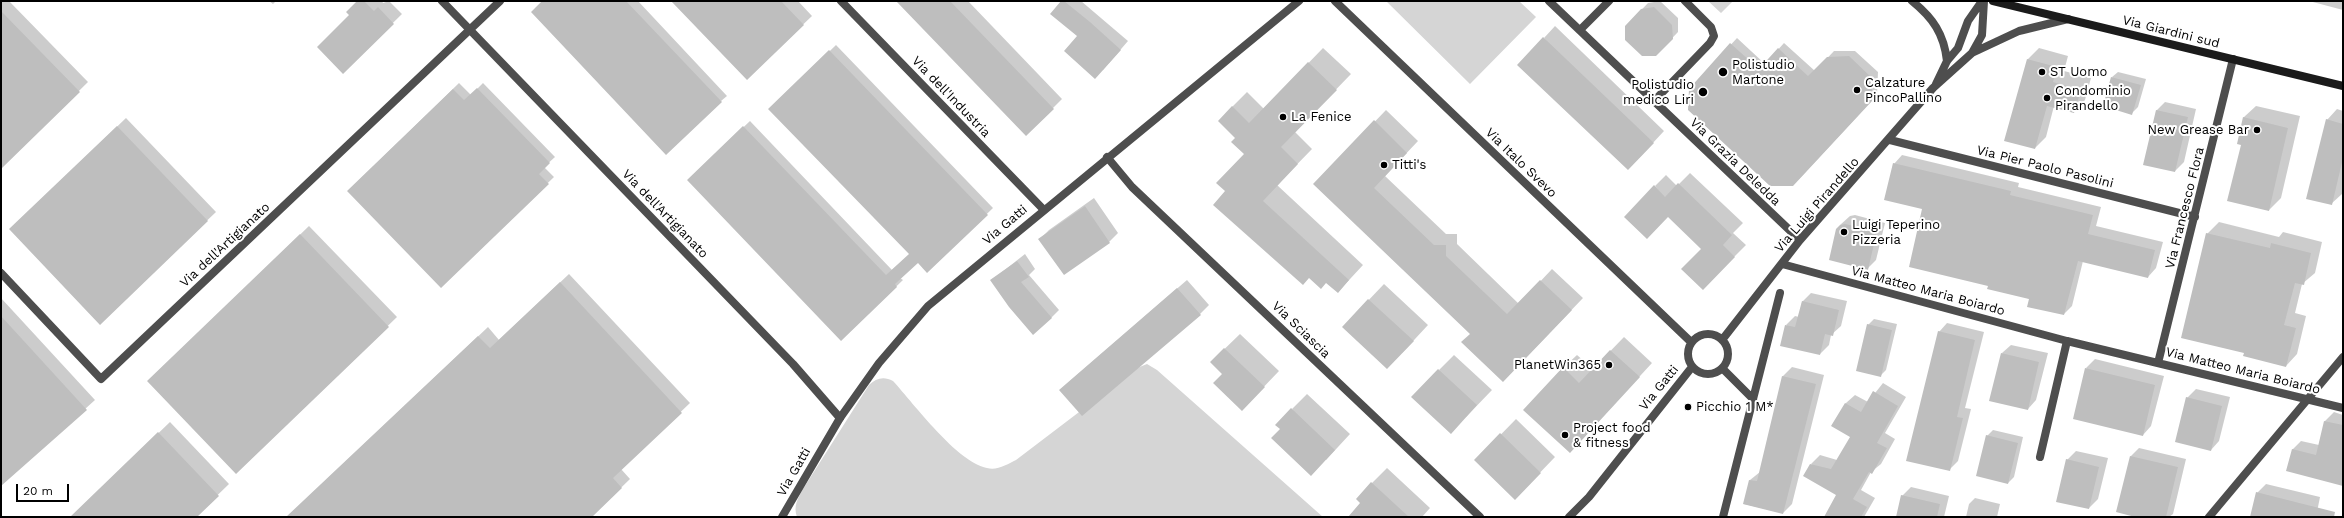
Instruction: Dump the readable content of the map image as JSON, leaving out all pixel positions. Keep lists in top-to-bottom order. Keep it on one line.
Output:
{"streets":{"main road":["Via Giardini sud"],"street":["Via dell'Industria","Via Grazia Deledda","Via Italo Svevo","Via Pier Paolo Pasolini","Via Luigi Pirandello","Via Francesco Flora","Via dell'Artigianato","Via Gatti","Via Matteo Maria Boiardo","Via Sciascia"]},"crossings":[["Via Giardini sud","Via Luigi Pirandello"],["Via Giardini sud","Via Francesco Flora"],["Via dell'Industria","Via Gatti"],["Via Grazia Deledda","Via Luigi Pirandello"],["Via Italo Svevo","Via Luigi Pirandello"],["Via Italo Svevo","Via Gatti"],["Via Pier Paolo Pasolini","Via Luigi Pirandello"],["Via Pier Paolo Pasolini","Via Francesco Flora"],["Via Luigi Pirandello","Via Gatti"],["Via Luigi Pirandello","Via Matteo Maria Boiardo"],["Via Francesco Flora","Via Matteo Maria Boiardo"],["Via dell'Artigianato","Via Gatti"],["Via Gatti","Via Sciascia"]],"places":["Polistudio Martone","ST Uomo","Calzature PincoPallino","Polistudio medico Liri","Condominio Pirandello","La Fenice","New Grease Bar","Titti's","Luigi Teperino Pizzeria","PlanetWin365","Picchio 1 M*","Project food & fitness"],"scale_bar":"20 m"}
